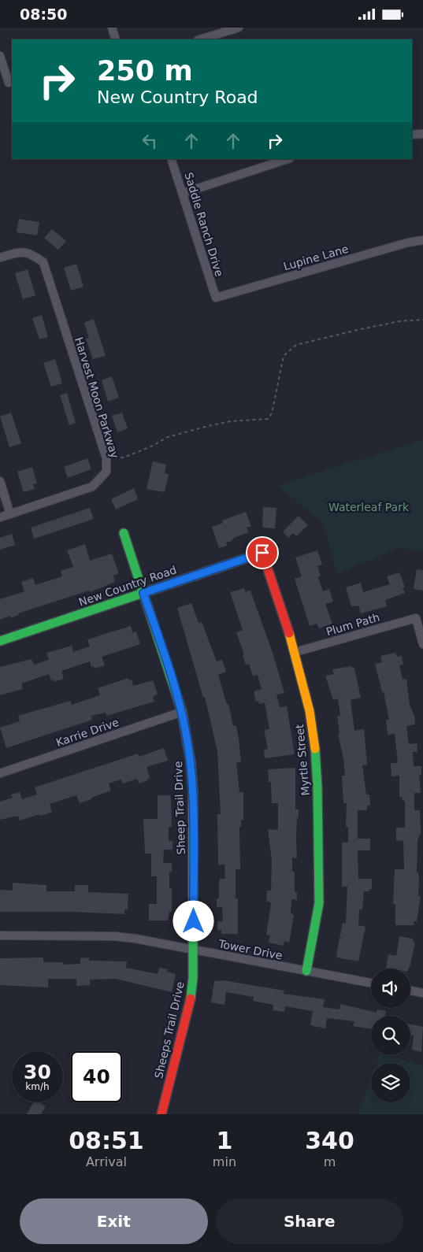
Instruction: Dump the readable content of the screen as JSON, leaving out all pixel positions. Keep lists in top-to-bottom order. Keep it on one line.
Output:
{"streets":{"street":["Saddle Ranch Drive","Lupine Lane","Harvest Moon Parkway","New Country Road","Plum Path","Karrie Drive","Myrtle Street","Sheep Trail Drive","Tower Drive","Sheeps Trail Drive"]},"crossings":[["Saddle Ranch Drive","Lupine Lane"],["New Country Road","Myrtle Street"],["New Country Road","Sheep Trail Drive"],["Plum Path","Myrtle Street"],["Karrie Drive","Sheep Trail Drive"],["Myrtle Street","Tower Drive"],["Sheep Trail Drive","Tower Drive"],["Sheep Trail Drive","Sheeps Trail Drive"],["Tower Drive","Sheeps Trail Drive"]],"parks":["Waterleaf Park"],"page":{"status":"08:50","turn":["250 m","New Country Road"],"speed":"30 km/h","limit":"40","eta":["08:51","Arrival","1","min","340","m"],"buttons":["Exit","Share"]}}
